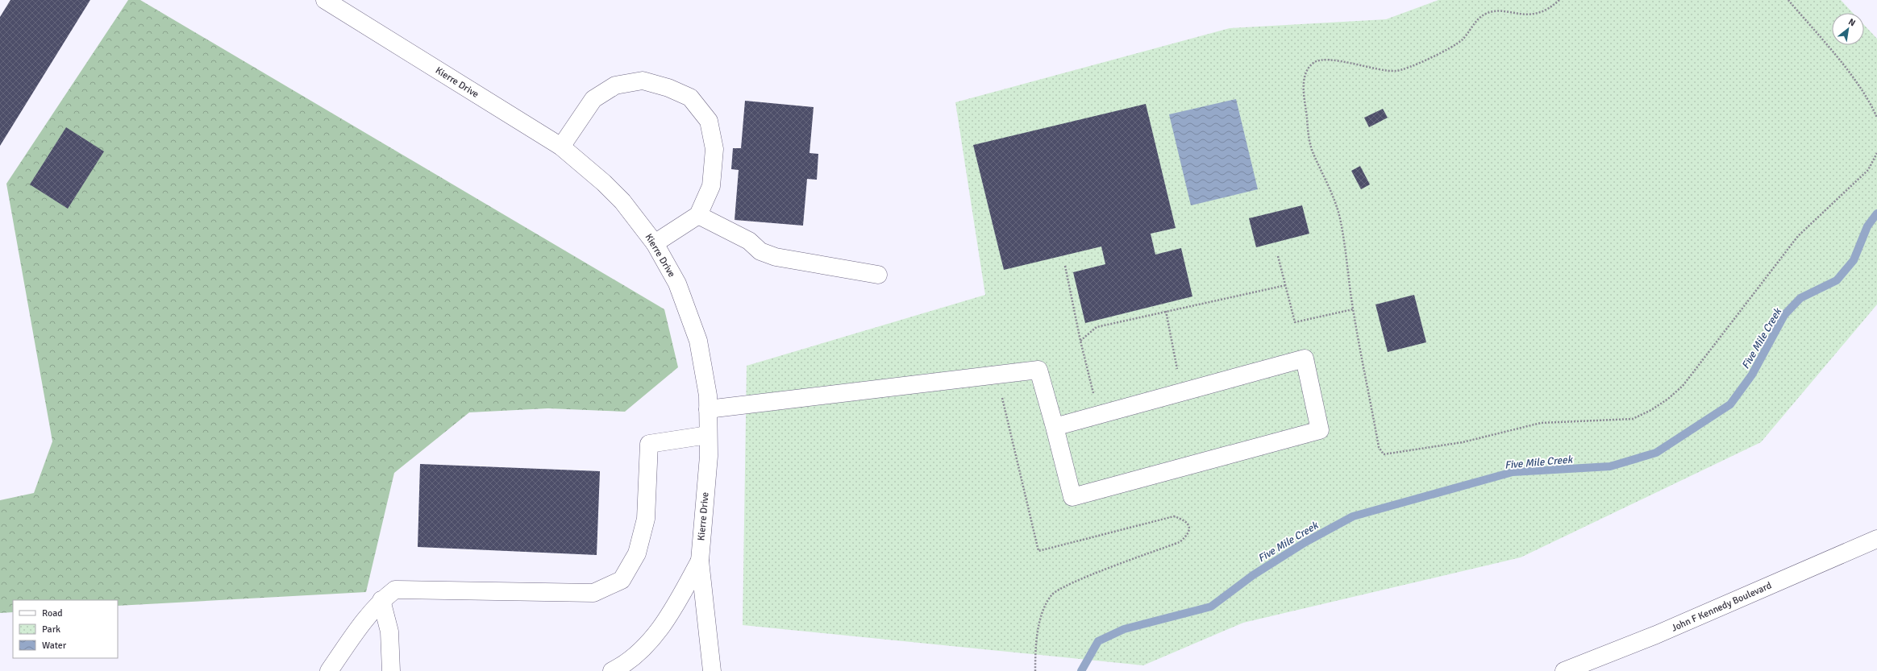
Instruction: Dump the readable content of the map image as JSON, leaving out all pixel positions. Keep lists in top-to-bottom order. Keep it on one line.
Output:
{"streets":{"street":["Kierre Drive","John F Kennedy Boulevard"]},"water":["Five Mile Creek"],"legend":["Road","Park","Water"],"north":"top right"}
